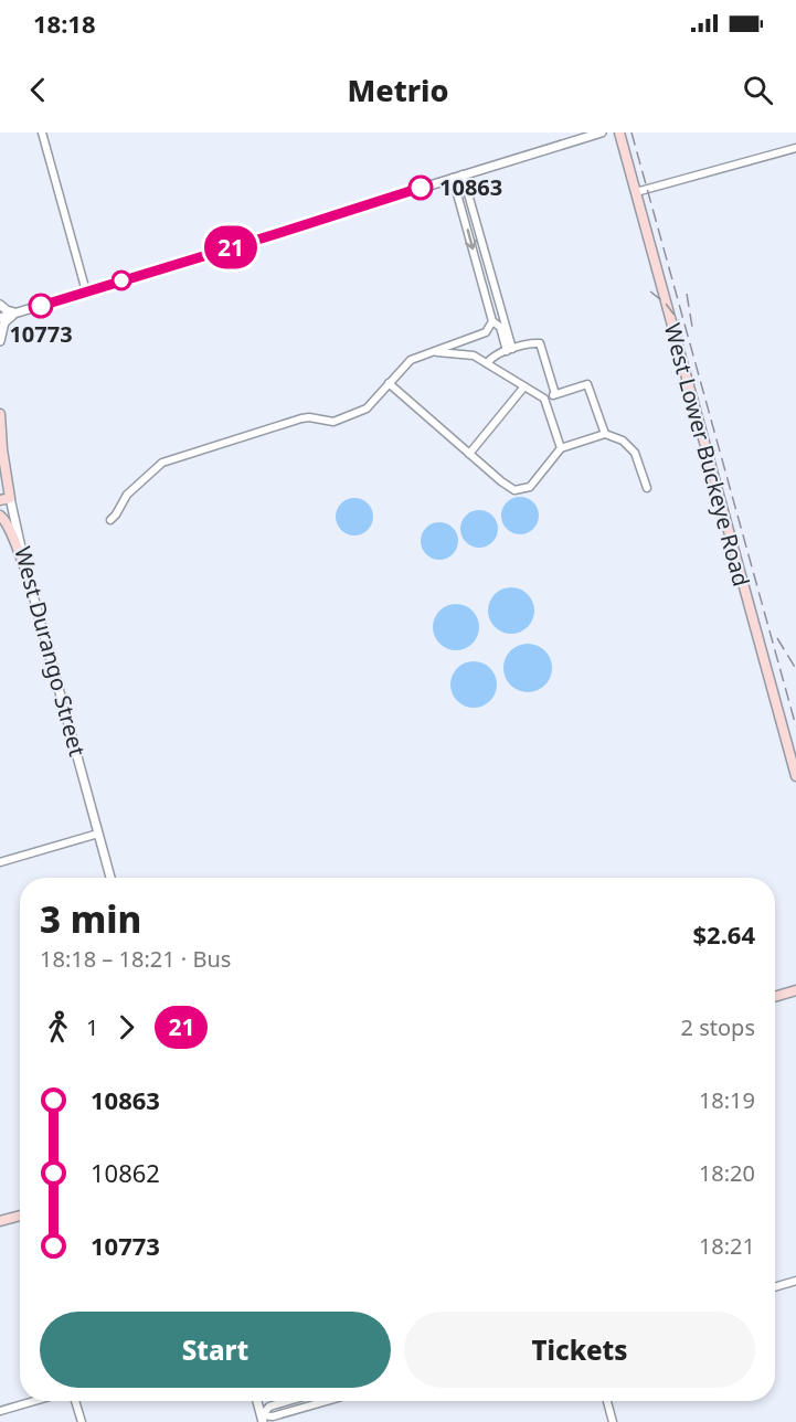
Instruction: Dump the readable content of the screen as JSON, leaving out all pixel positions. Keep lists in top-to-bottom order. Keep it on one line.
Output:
{"streets":{"main road":["West Lower Buckeye Road","West Durango Street"]},"places":["10863","10773"],"lines":["bus line 21"],"page":{"status":"18:18","header":"Metrio","on_map":"21","heading":["3 min","18:18 – 18:21 · Bus","$2.64"],"legs":["1","21","2 stops"],"list":[{"name":"10863","value":"18:19"},{"name":"10862","value":"18:20"},{"name":"10773","value":"18:21"}],"buttons":["Start","Tickets"]}}
